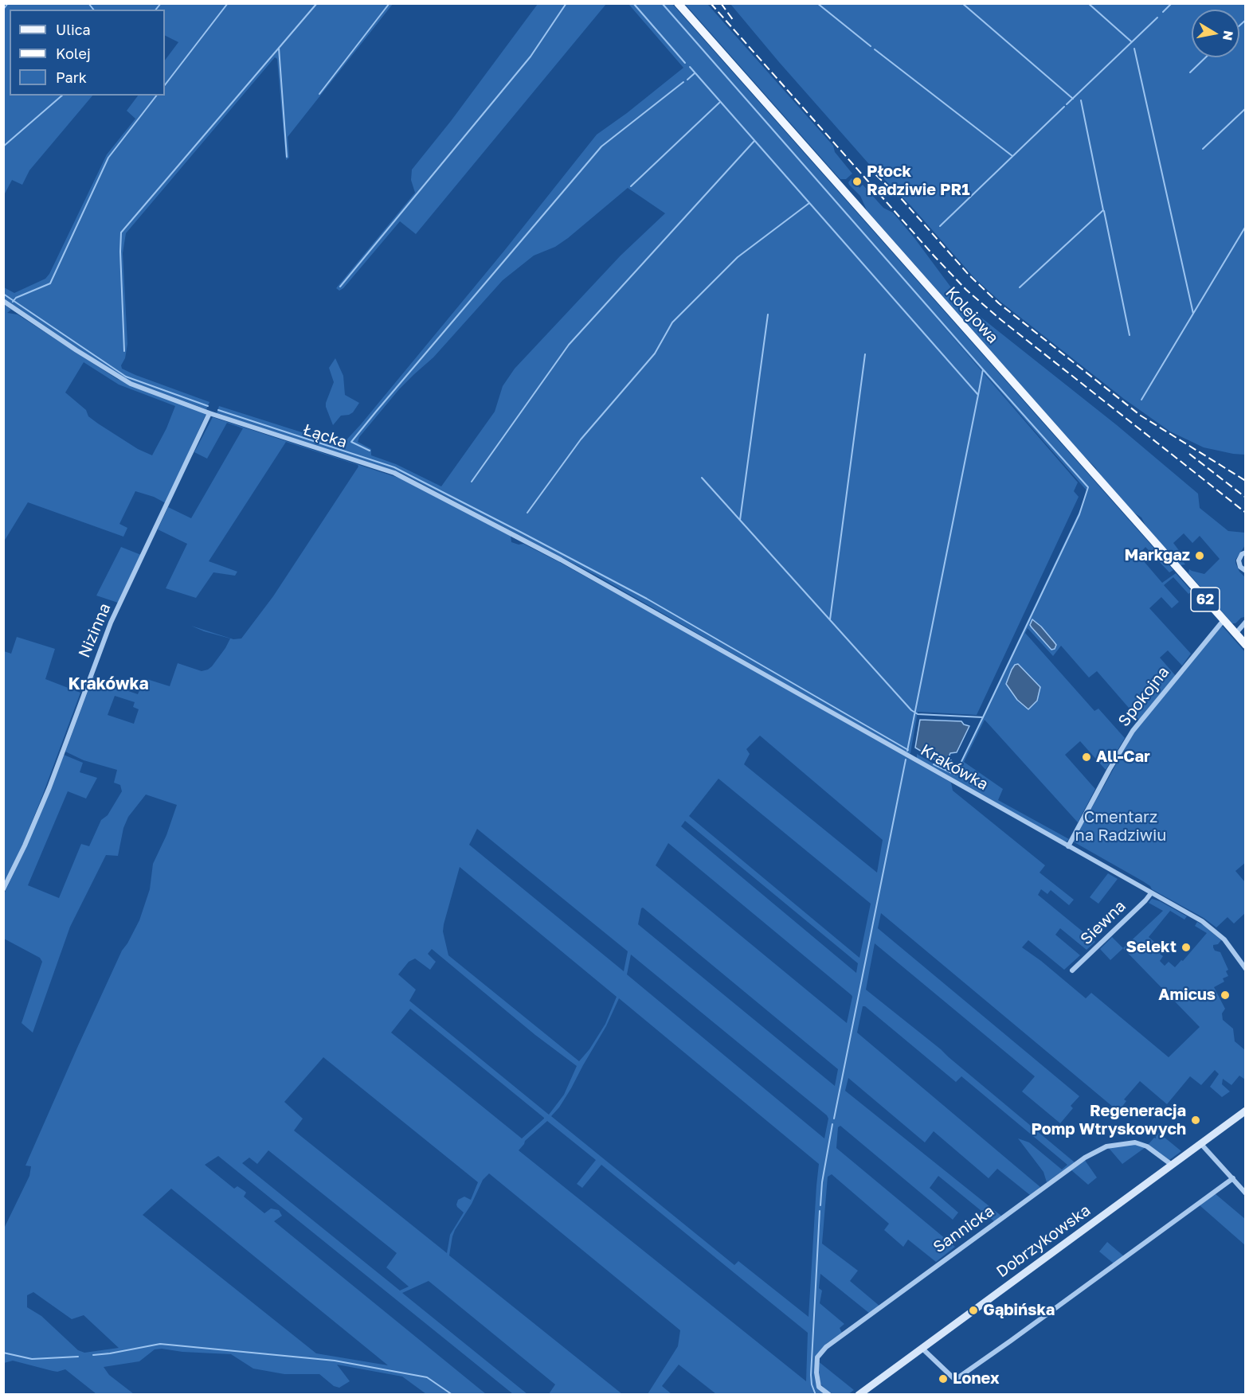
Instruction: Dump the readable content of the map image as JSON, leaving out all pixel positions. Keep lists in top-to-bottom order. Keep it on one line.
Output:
{"streets":{"main road":["Kolejowa","62","Dobrzykowska"],"street":["Łącka","Nizinna","Spokojna","Krakówka","Siewna","Sannicka"]},"crossings":[["Kolejowa","Spokojna"],["Łącka","Nizinna"],["Łącka","Krakówka"],["Spokojna","Krakówka"],["Krakówka","Siewna"],["Sannicka","Dobrzykowska"]],"districts":["Krakówka"],"parks":["Cmentarz na Radziwiu"],"places":["Płock Radziwie PR1","Markgaz","All-Car","Selekt","Amicus","Regeneracja Pomp Wtryskowych","Gąbińska","Lonex"],"legend":["Ulica","Kolej","Park"],"north":"right"}
